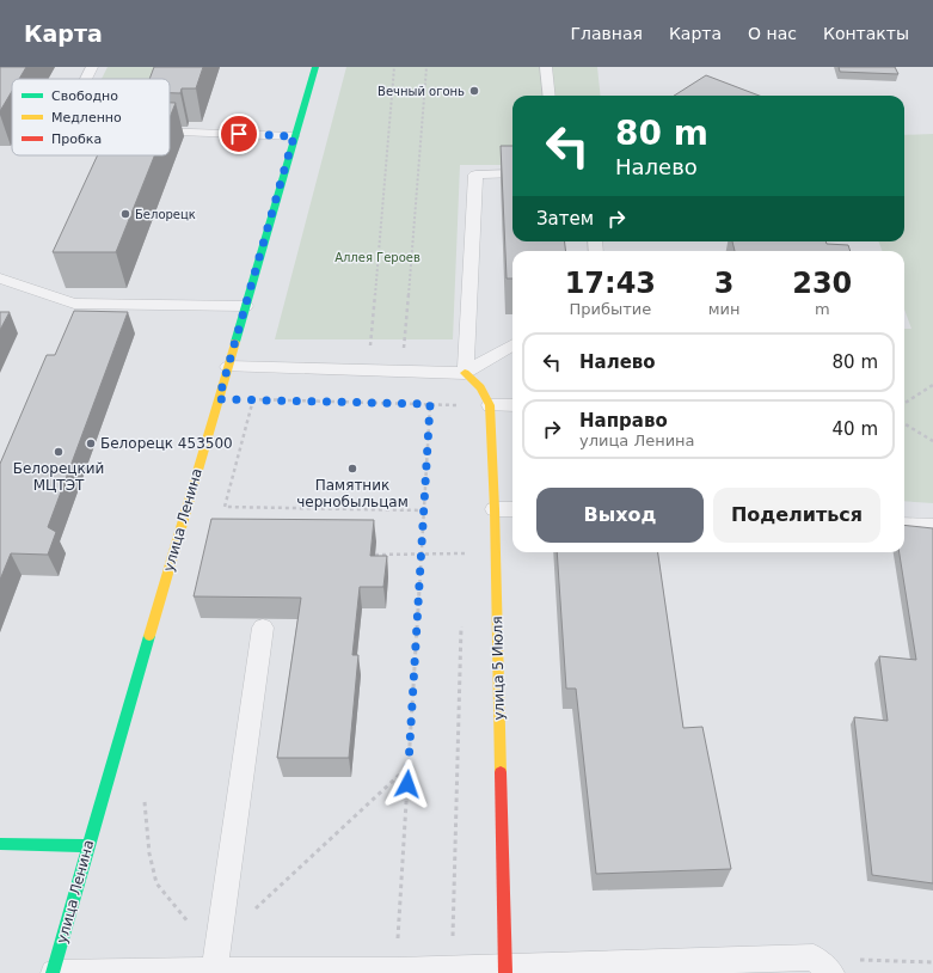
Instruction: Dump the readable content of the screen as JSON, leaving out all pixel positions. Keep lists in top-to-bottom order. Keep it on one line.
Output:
{"streets":{"street":["улица Ленина","улица 5 Июля"]},"parks":["Аллея Героев"],"places":["Вечный огонь","Белорецк","Белорецк 453500","Белорецкий МЦТЭТ","Памятник чернобыльцам"],"legend":["Свободно","Медленно","Пробка"],"page":{"header":"Карта","nav":["Главная","Карта","О нас","Контакты"],"turn":["80 m","Налево"],"then":"Затем","eta":["17:43","Прибытие","3","мин","230","m"],"list":[{"name":"Налево","value":"80 m"},{"name":"Направо","note":"улица Ленина","value":"40 m"}],"buttons":["Выход","Поделиться"]}}
